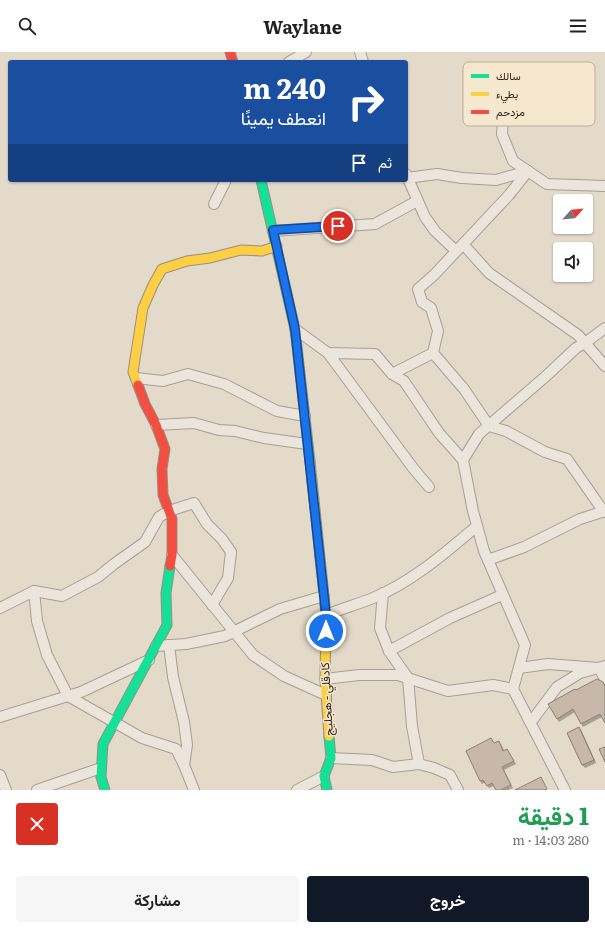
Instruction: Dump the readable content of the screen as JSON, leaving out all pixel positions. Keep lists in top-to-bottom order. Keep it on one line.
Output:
{"streets":{"street":["كادقلي - هجليج"]},"legend":["سالك","بطيء","مزدحم"],"north":"top right","page":{"header":"Waylane","turn":["240 m","انعطف يمينًا"],"then":"ثم","heading":["1 دقيقة","280 m · 14:03"],"buttons":["خروج","مشاركة"]}}
